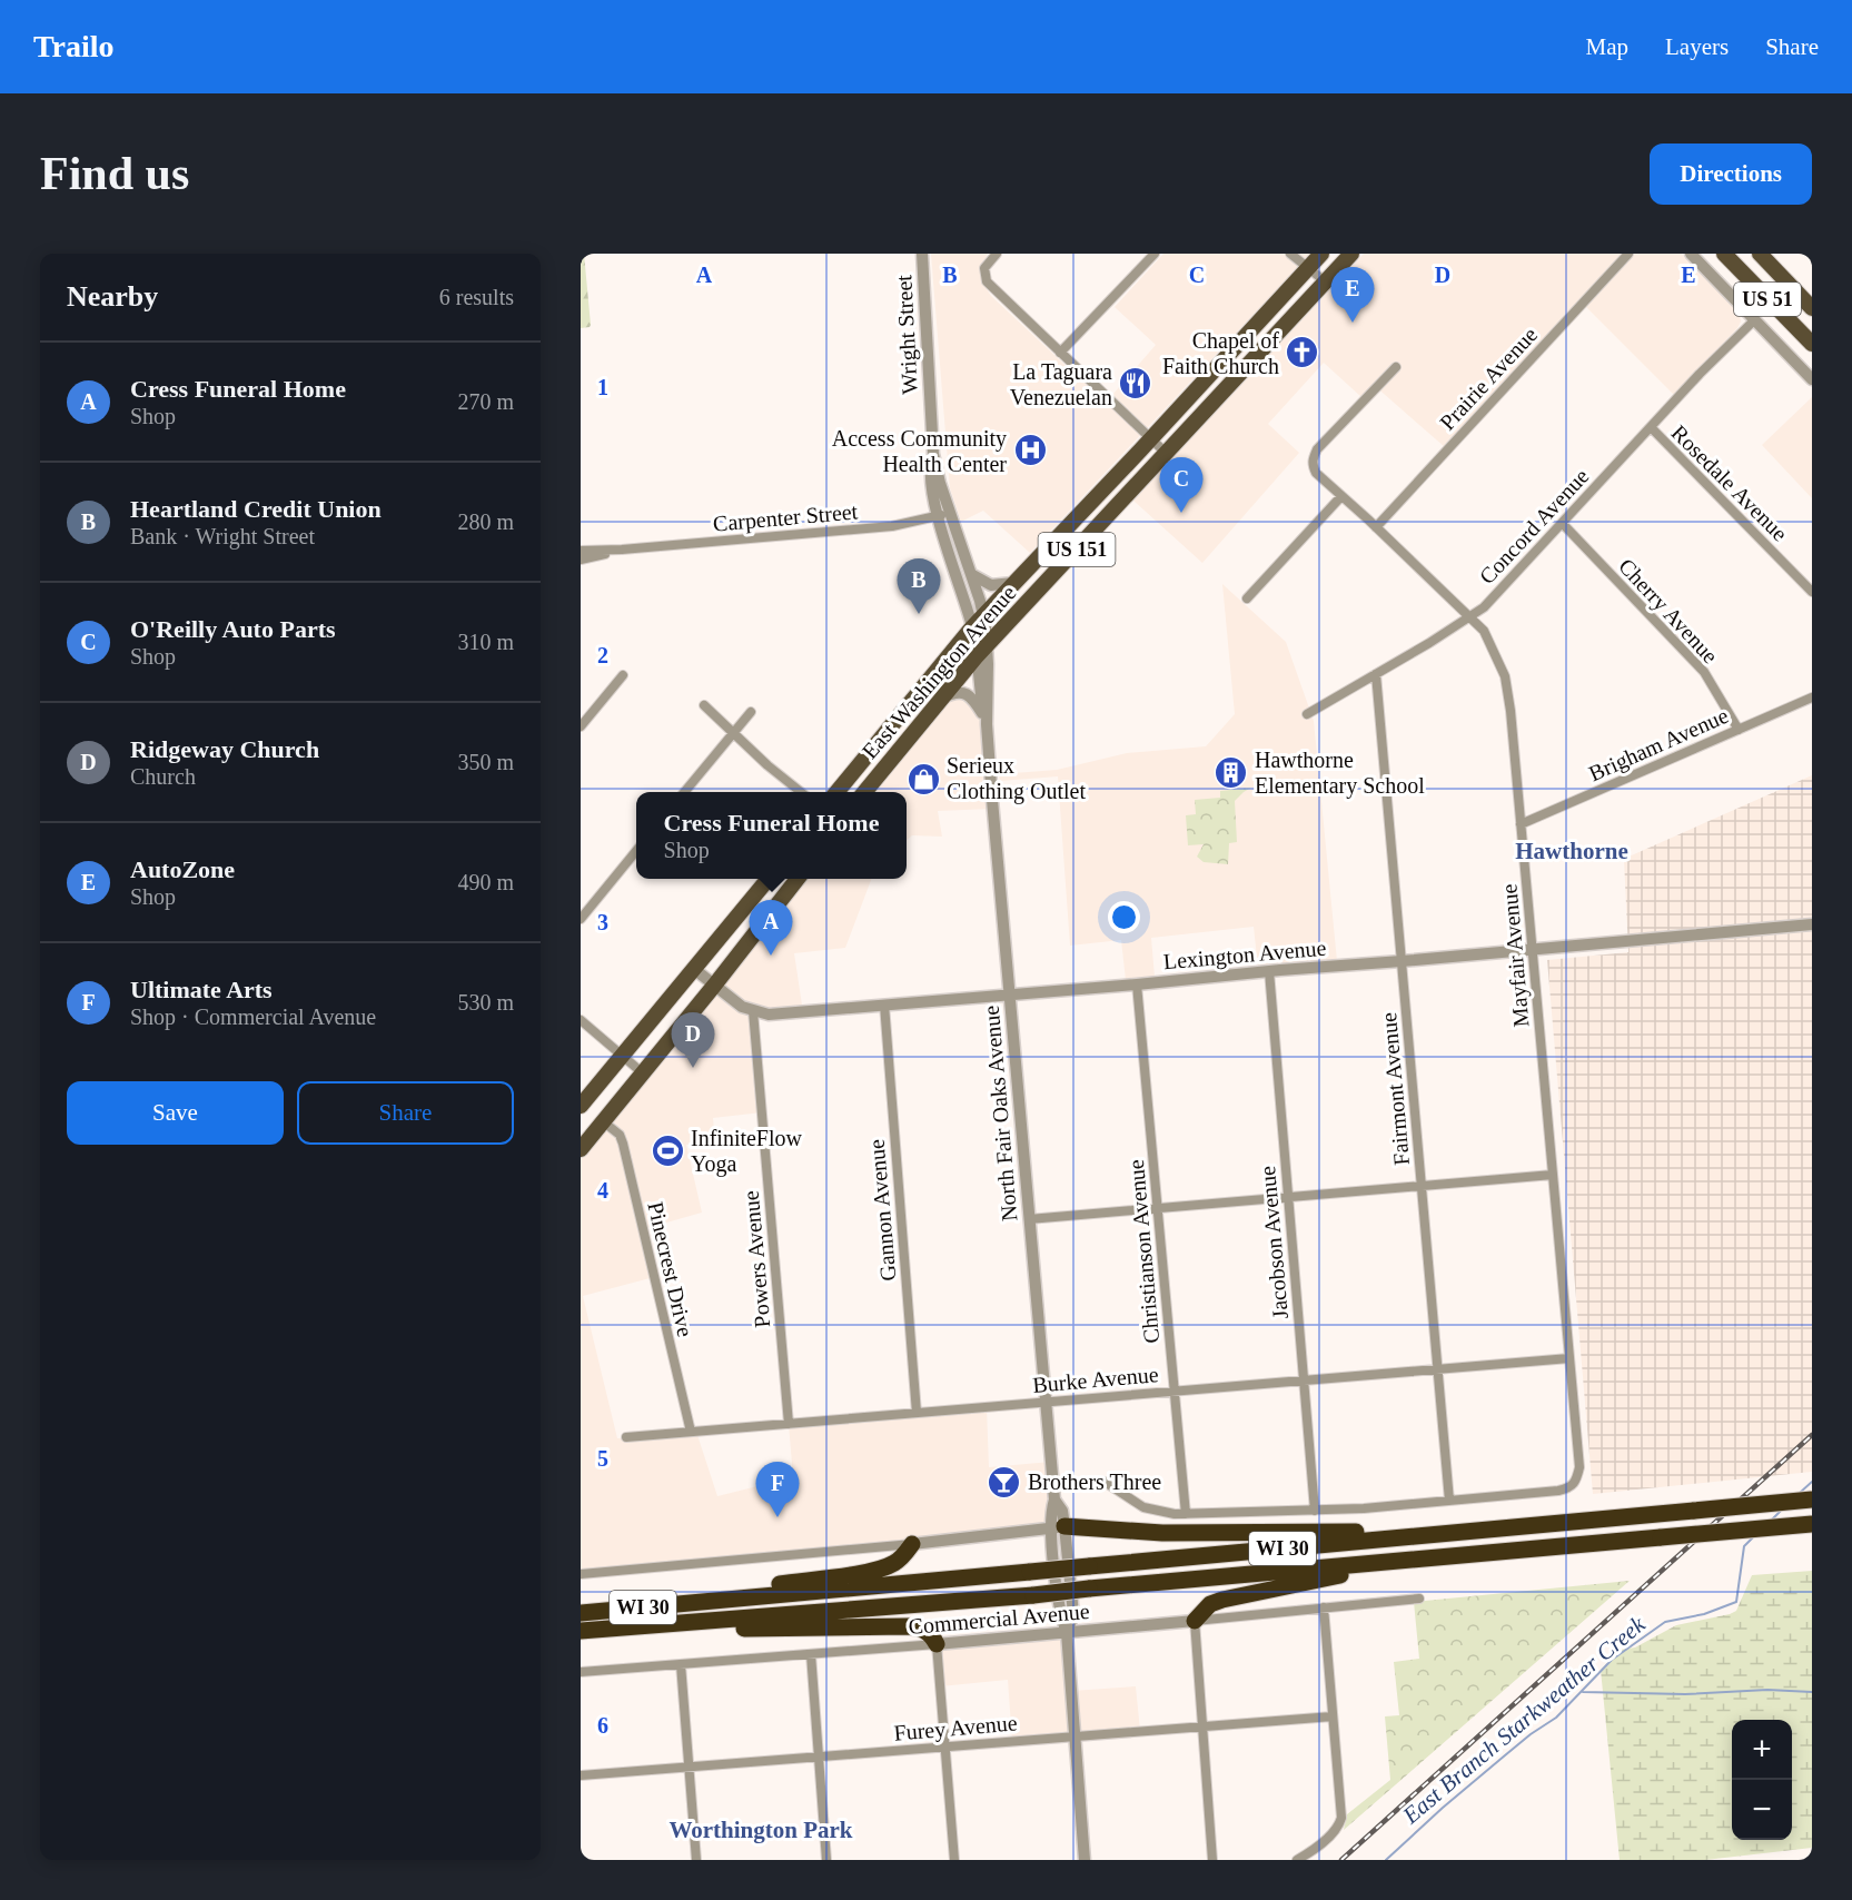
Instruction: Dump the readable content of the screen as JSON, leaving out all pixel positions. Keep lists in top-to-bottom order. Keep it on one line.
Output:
{"streets":{"highway":["WI 30"],"main road":["US 51","US 151","East Washington Avenue"],"street":["Wright Street","Prairie Avenue","Rosedale Avenue","Carpenter Street","Concord Avenue","Cherry Avenue","Brigham Avenue","Lexington Avenue","Mayfair Avenue","Fairmont Avenue","North Fair Oaks Avenue","Gannon Avenue","Jacobson Avenue","Christianson Avenue","Powers Avenue","Pinecrest Drive","Burke Avenue","Commercial Avenue","Furey Avenue"]},"crossings":[["Wright Street","Carpenter Street"],["Wright Street","East Washington Avenue"],["Wright Street","North Fair Oaks Avenue"],["Prairie Avenue","Mayfair Avenue"],["Rosedale Avenue","Concord Avenue"],["Concord Avenue","Cherry Avenue"],["Concord Avenue","Mayfair Avenue"],["Concord Avenue","Fairmont Avenue"],["Cherry Avenue","Brigham Avenue"],["East Washington Avenue","North Fair Oaks Avenue"],["Brigham Avenue","Mayfair Avenue"],["Lexington Avenue","Mayfair Avenue"],["Lexington Avenue","Fairmont Avenue"],["Lexington Avenue","North Fair Oaks Avenue"],["Lexington Avenue","Gannon Avenue"],["Lexington Avenue","Jacobson Avenue"],["Lexington Avenue","Christianson Avenue"],["Lexington Avenue","Powers Avenue"],["Mayfair Avenue","Fairmont Avenue"],["Mayfair Avenue","Burke Avenue"],["Fairmont Avenue","Burke Avenue"],["North Fair Oaks Avenue","Burke Avenue"],["North Fair Oaks Avenue","Commercial Avenue"],["North Fair Oaks Avenue","Furey Avenue"],["Gannon Avenue","Burke Avenue"],["Jacobson Avenue","Burke Avenue"],["Christianson Avenue","Burke Avenue"],["Powers Avenue","Burke Avenue"],["Pinecrest Drive","Burke Avenue"]],"districts":["Hawthorne","Worthington Park"],"water":["East Branch Starkweather Creek"],"places":{"church":["Chapel of Faith Church"],"restaurant":["La Taguara Venezuelan"],"hospital":["Access Community Health Center"],"building":["Hawthorne Elementary School"],"shop":["Serieux Clothing Outlet"],"sports":["InfiniteFlow Yoga"],"bar":["Brothers Three"]},"page":{"header":"Trailo","nav":["Map","Layers","Share"],"buttons":["Directions",["Save","Share"]],"title":"Find us","heading":["Nearby","6 results"],"pins":["E","C","B","A","D","F"],"list":[{"mark":"A","name":"Cress Funeral Home","note":"Shop","value":"270 m"},{"mark":"B","name":"Heartland Credit Union","note":"Bank · Wright Street","value":"280 m"},{"mark":"C","name":"O'Reilly Auto Parts","note":"Shop","value":"310 m"},{"mark":"D","name":"Ridgeway Church","note":"Church","value":"350 m"},{"mark":"E","name":"AutoZone","note":"Shop","value":"490 m"},{"mark":"F","name":"Ultimate Arts","note":"Shop · Commercial Avenue","value":"530 m"}],"popup":["Cress Funeral Home","Shop"],"map_buttons":["+","−"]},"grid":{"columns":["A","B","C","D","E"],"rows":["1","2","3","4","5","6"]}}
